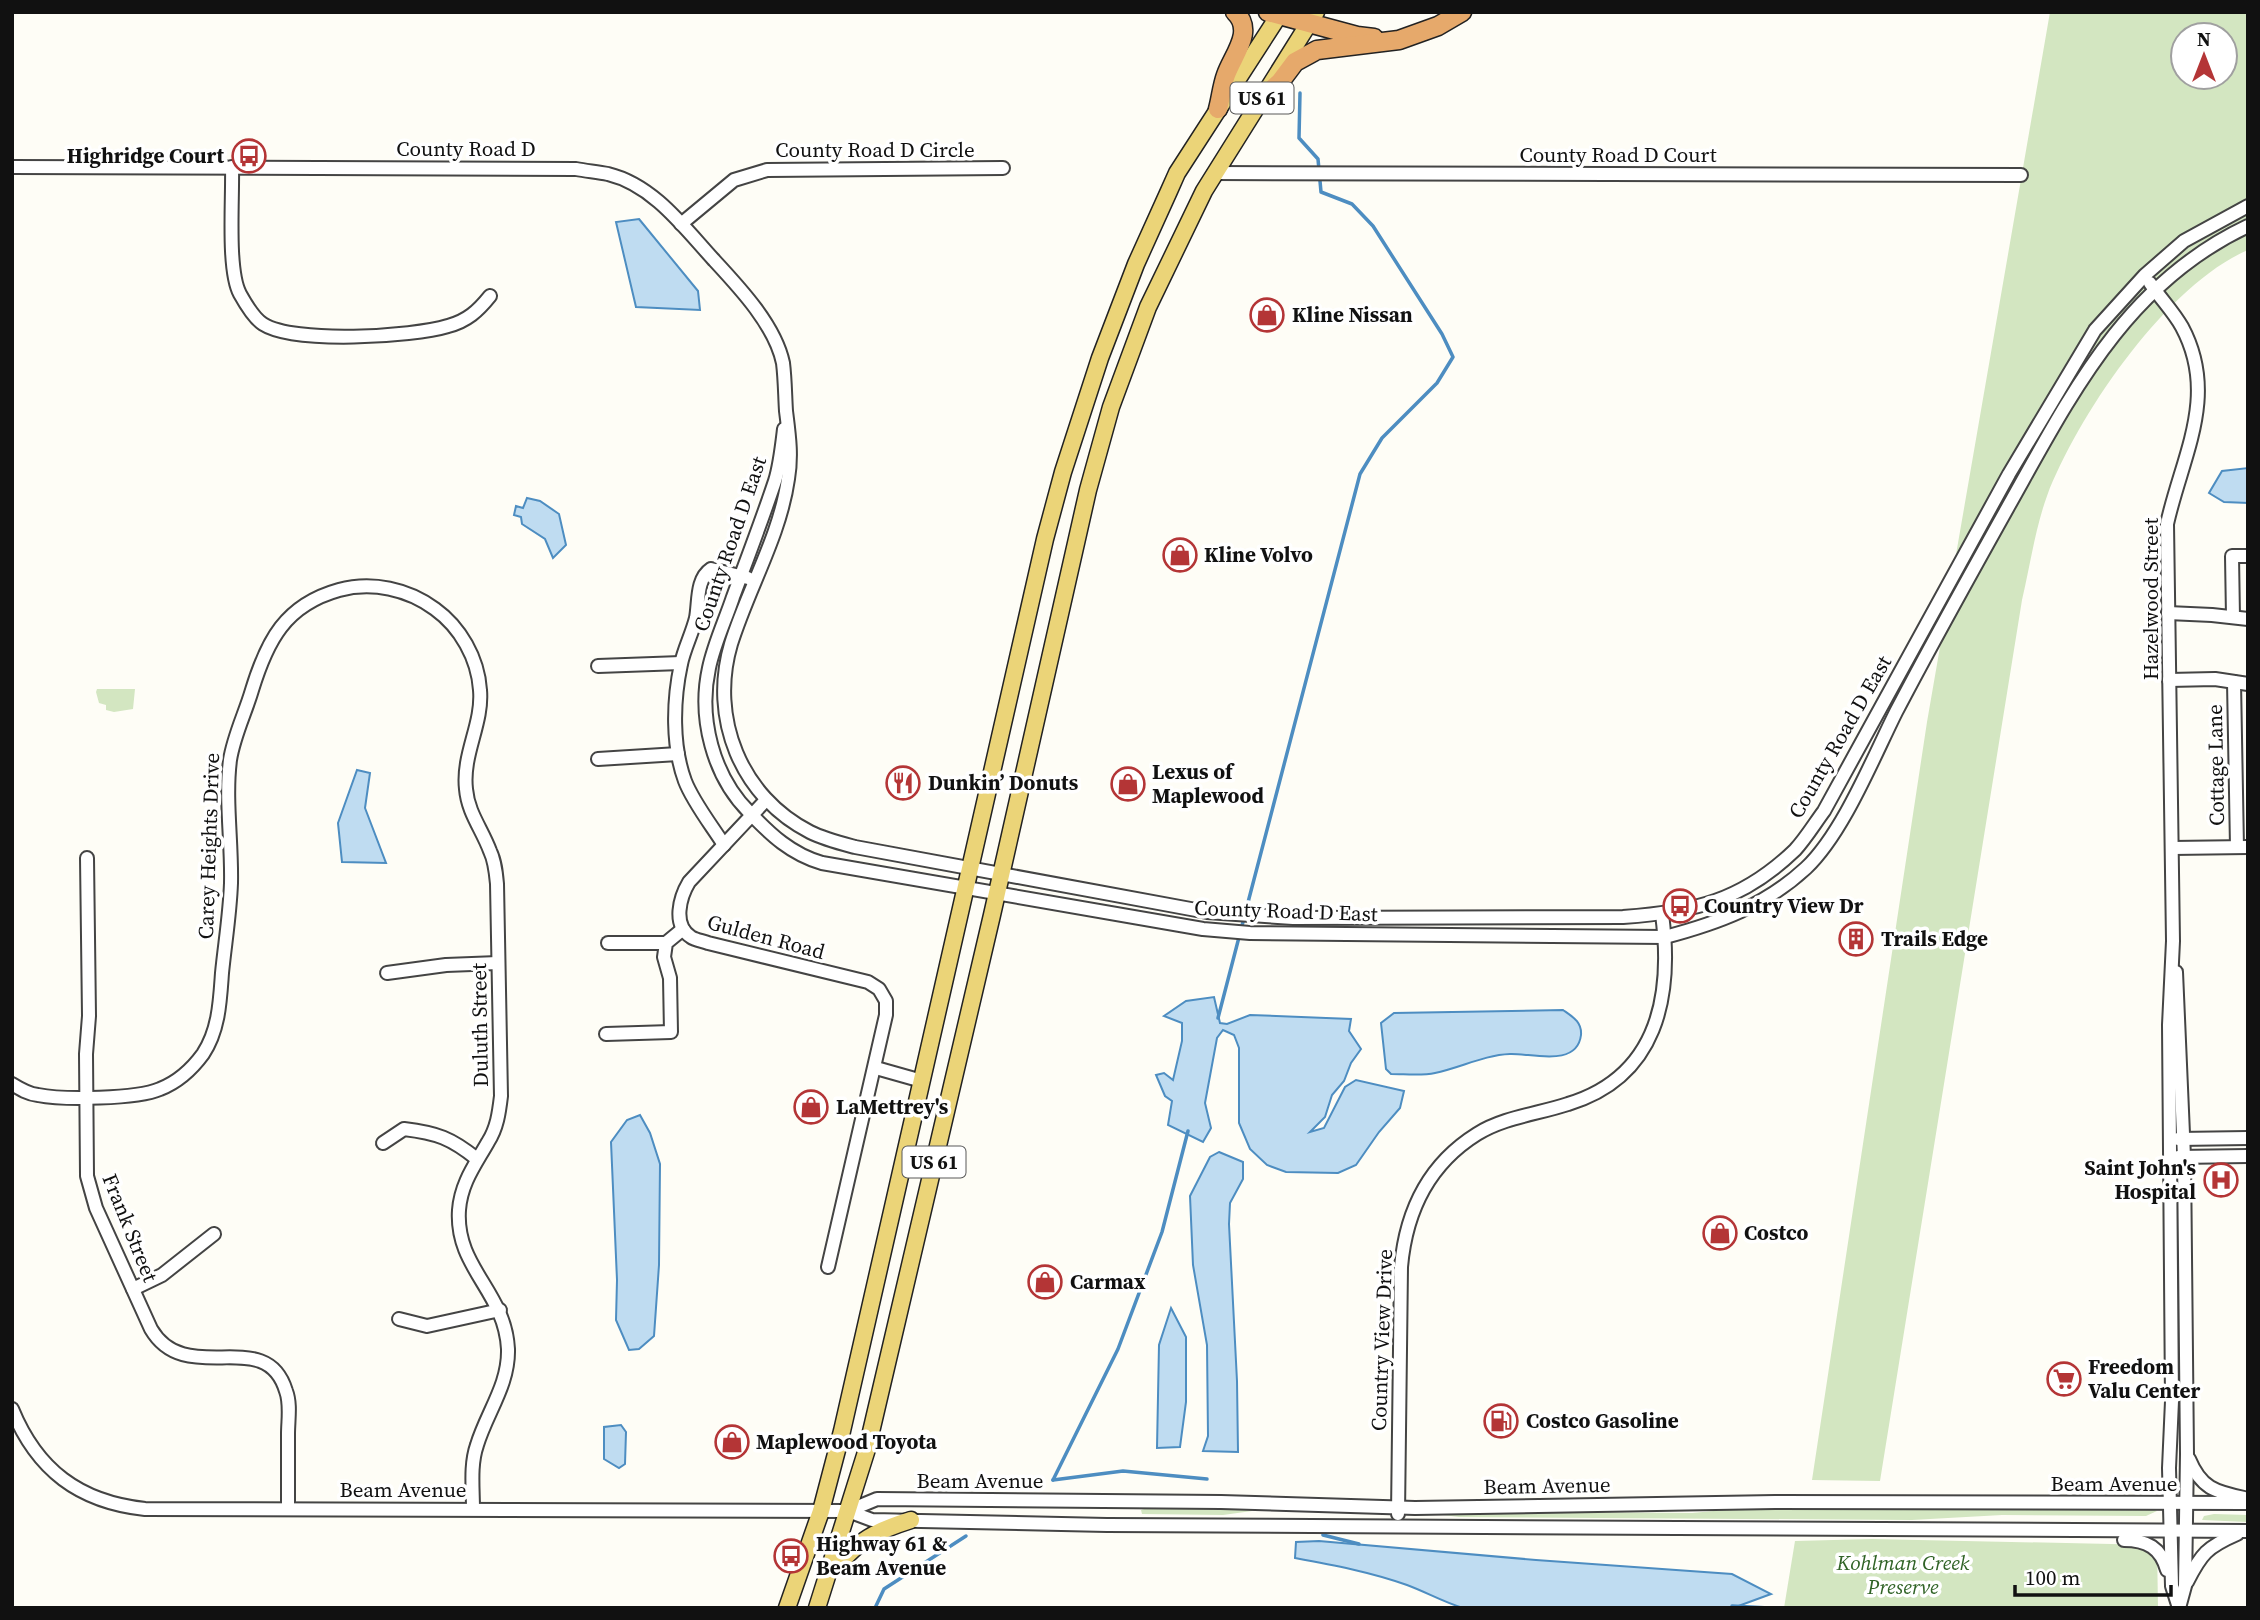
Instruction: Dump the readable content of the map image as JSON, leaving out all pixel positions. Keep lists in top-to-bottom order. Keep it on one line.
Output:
{"streets":{"main road":["US 61"],"street":["County Road D","County Road D Circle","County Road D Court","County Road D East","Hazelwood Street","Cottage Lane","Carey Heights Drive","Gulden Road","Duluth Street","Frank Street","Country View Drive","Beam Avenue"]},"crossings":[["US 61","County Road D Court"],["US 61","County Road D East"],["US 61","Beam Avenue"],["County Road D","County Road D Circle"],["County Road D","County Road D East"],["County Road D East","Hazelwood Street"],["County Road D East","Gulden Road"],["County Road D East","Country View Drive"],["Hazelwood Street","Cottage Lane"],["Hazelwood Street","Beam Avenue"],["Carey Heights Drive","Duluth Street"],["Carey Heights Drive","Frank Street"],["Duluth Street","Beam Avenue"],["Frank Street","Beam Avenue"],["Country View Drive","Beam Avenue"]],"parks":["Kohlman Creek Preserve"],"places":{"bus stop":["Highridge Court","Country View Dr","Highway 61 & Beam Avenue"],"shop":["Kline Nissan","Kline Volvo","Lexus of Maplewood","LaMettrey's","Costco","Carmax","Maplewood Toyota"],"restaurant":["Dunkin’ Donuts"],"building":["Trails Edge"],"hospital":["Saint John's Hospital"],"supermarket":["Freedom Valu Center"],"fuel station":["Costco Gasoline"]},"scale_bar":"100 m","north":"top"}
